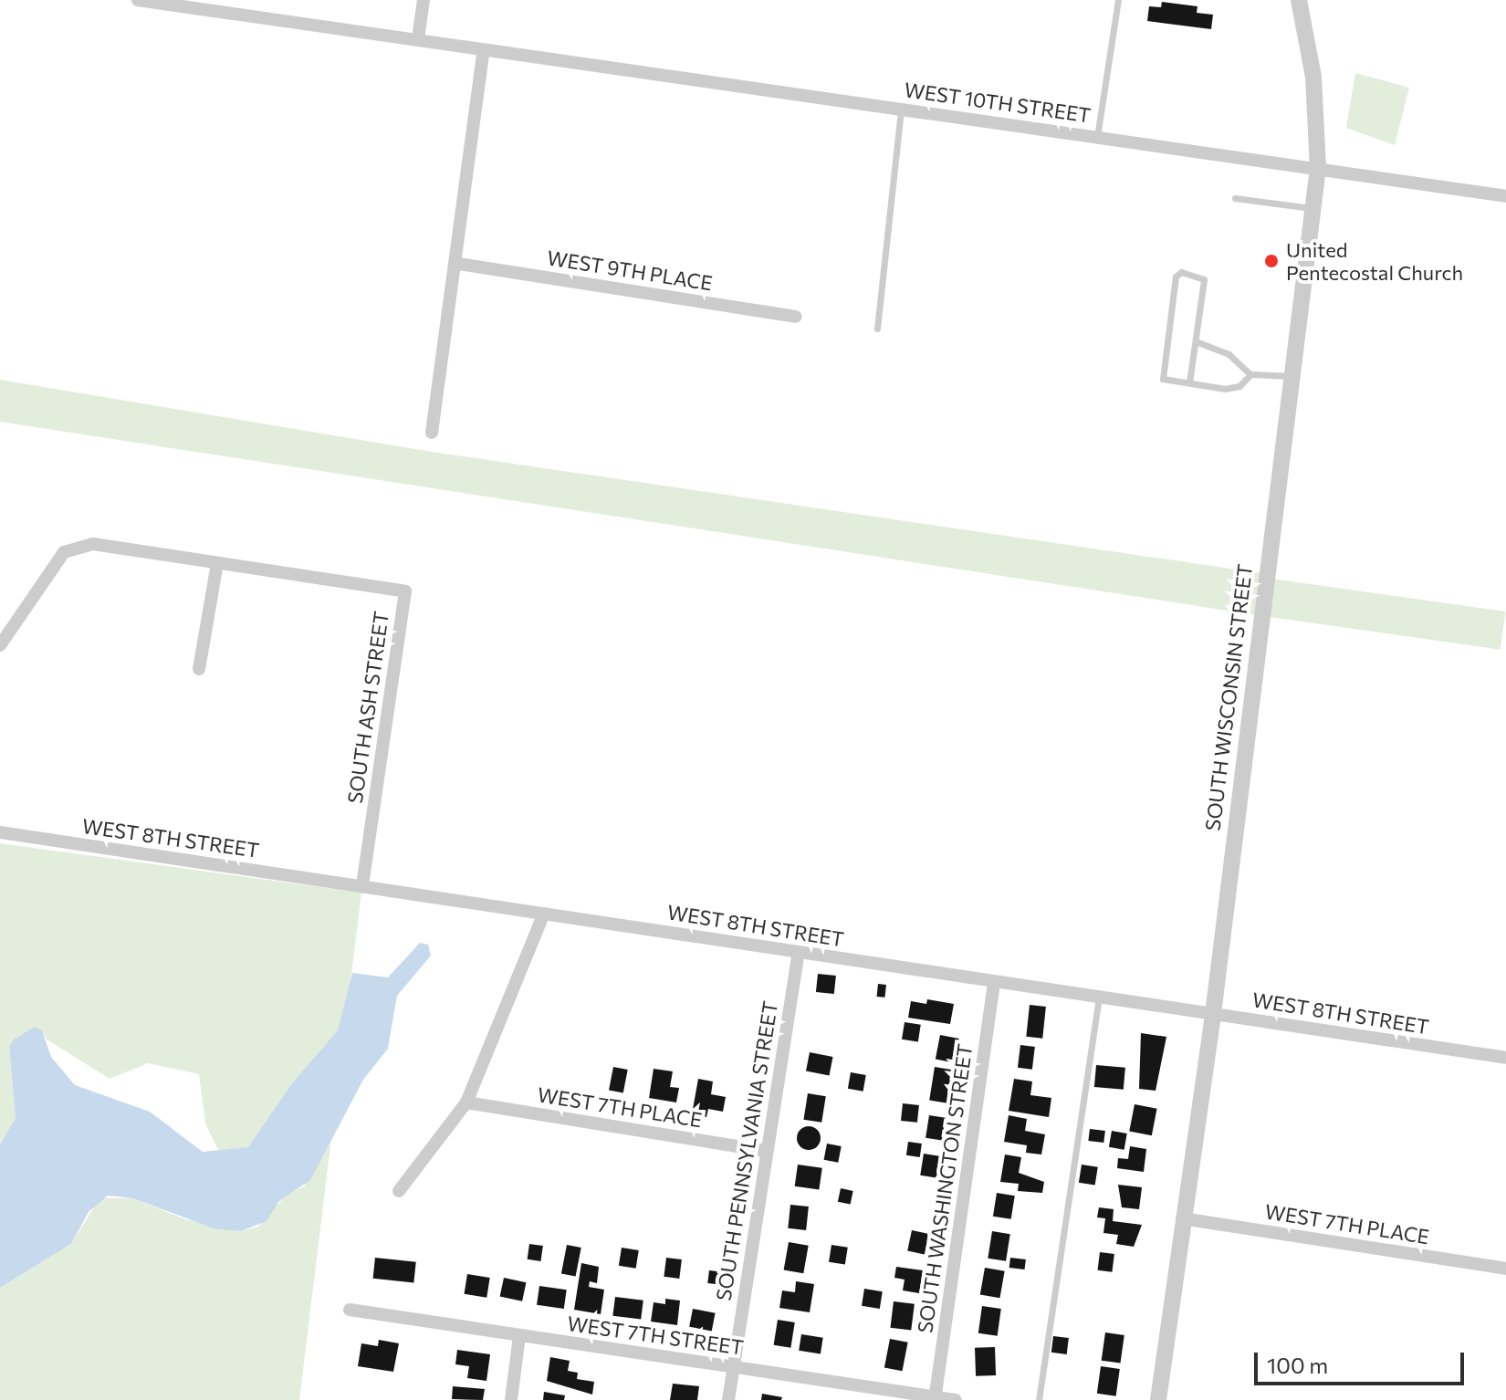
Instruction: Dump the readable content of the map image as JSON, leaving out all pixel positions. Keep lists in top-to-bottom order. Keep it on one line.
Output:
{"streets":{"street":["WEST 10TH STREET","WEST 9TH PLACE","SOUTH WISCONSIN STREET","SOUTH ASH STREET","WEST 8TH STREET","WEST 7TH PLACE","SOUTH PENNSYLVANIA STREET","SOUTH WASHINGTON STREET","WEST 7TH STREET"]},"crossings":[["WEST 10TH STREET","SOUTH WISCONSIN STREET"],["SOUTH WISCONSIN STREET","WEST 8TH STREET"],["SOUTH WISCONSIN STREET","WEST 7TH PLACE"],["SOUTH ASH STREET","WEST 8TH STREET"],["WEST 8TH STREET","SOUTH PENNSYLVANIA STREET"],["WEST 8TH STREET","SOUTH WASHINGTON STREET"],["WEST 7TH PLACE","SOUTH PENNSYLVANIA STREET"],["SOUTH PENNSYLVANIA STREET","WEST 7TH STREET"],["SOUTH WASHINGTON STREET","WEST 7TH STREET"]],"places":["United Pentecostal Church"],"scale_bar":"100 m"}
